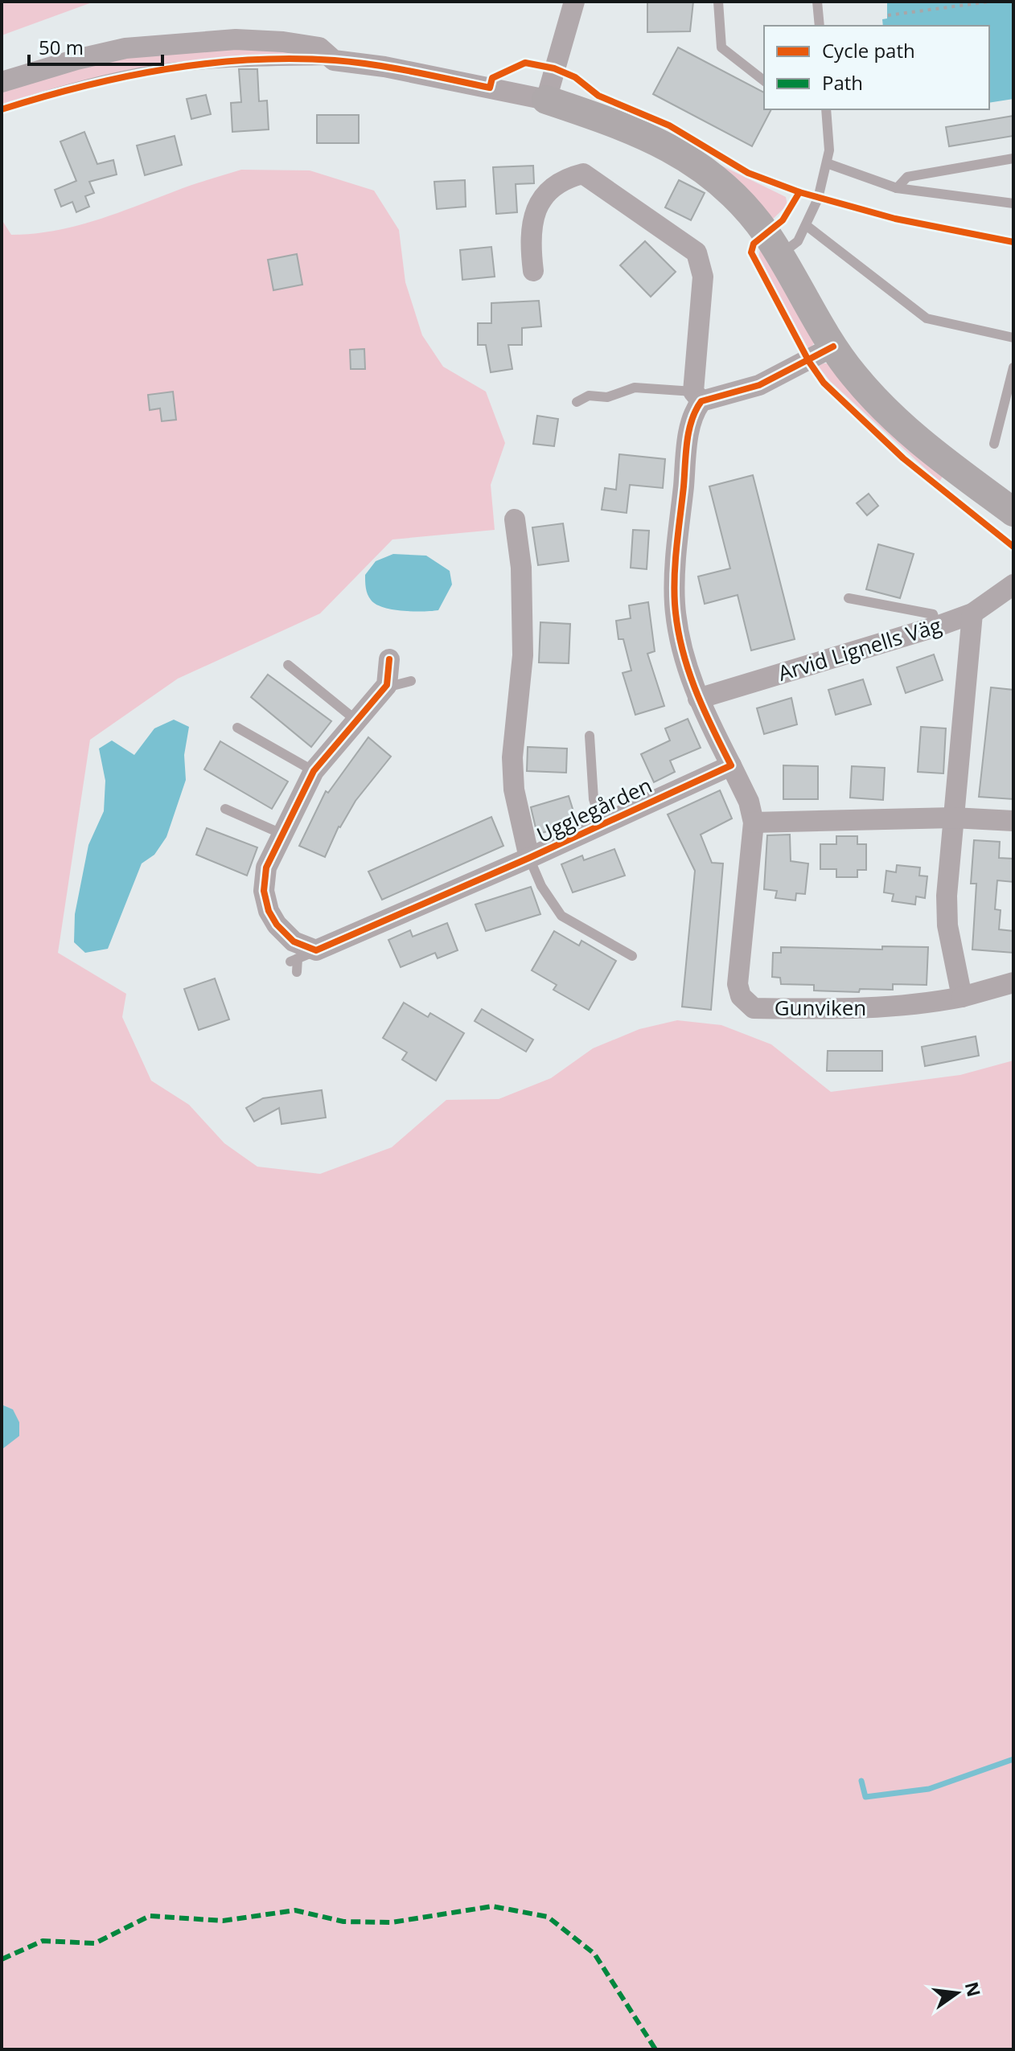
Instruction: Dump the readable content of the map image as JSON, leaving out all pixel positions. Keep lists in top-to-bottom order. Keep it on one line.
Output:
{"streets":{"street":["Arvid Lignells Väg","Ugglegården","Gunviken"]},"crossings":[["Ugglegården","Gunviken"]],"legend":["Cycle path","Path"],"scale_bar":"50 m","north":"right"}
